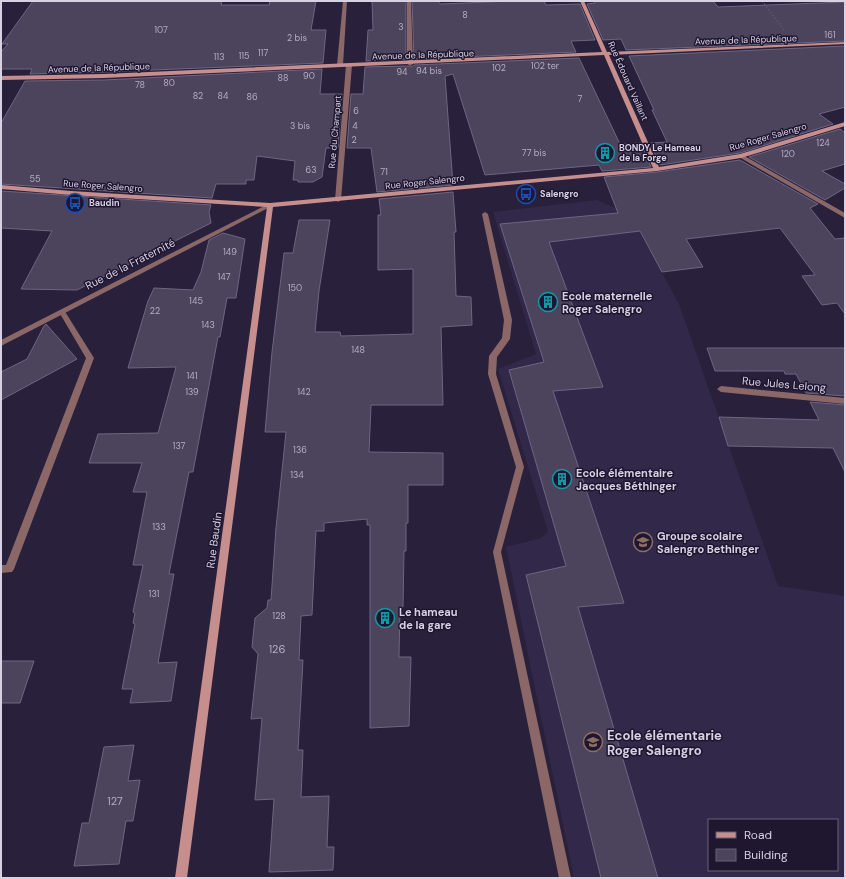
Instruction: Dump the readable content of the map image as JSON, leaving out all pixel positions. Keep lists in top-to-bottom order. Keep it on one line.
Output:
{"streets":{"street":["Avenue de la République","Rue Édouard Vaillant","Rue du Champart","Rue Roger Salengro","Rue de la Fraternité","Rue Jules Lelong","Rue Baudin"]},"crossings":[["Avenue de la République","Rue Édouard Vaillant"],["Avenue de la République","Rue du Champart"],["Rue Édouard Vaillant","Rue Roger Salengro"],["Rue du Champart","Rue Roger Salengro"],["Rue Roger Salengro","Rue de la Fraternité"],["Rue Roger Salengro","Rue Baudin"],["Rue de la Fraternité","Rue Baudin"]],"places":{"building":["BONDY Le Hameau de la Forge","Ecole maternelle Roger Salengro","Ecole élémentaire Jacques Béthinger","Le hameau de la gare"],"bus stop":["Salengro","Baudin"],"school or university":["Groupe scolaire Salengro Bethinger","Ecole élémentarie Roger Salengro"]},"house_numbers":["8","3","107","161","2 bis","117","115","113","102 ter","102","94 bis","94","90","88","80","78","82","84","86","7","6","3 bis","4","2","124","77 bis","120","63","71","55","149","147","150","145","22","143","148","141","139","142","137","136","134","133","131","128","126","127"],"legend":["Road","Building"]}
